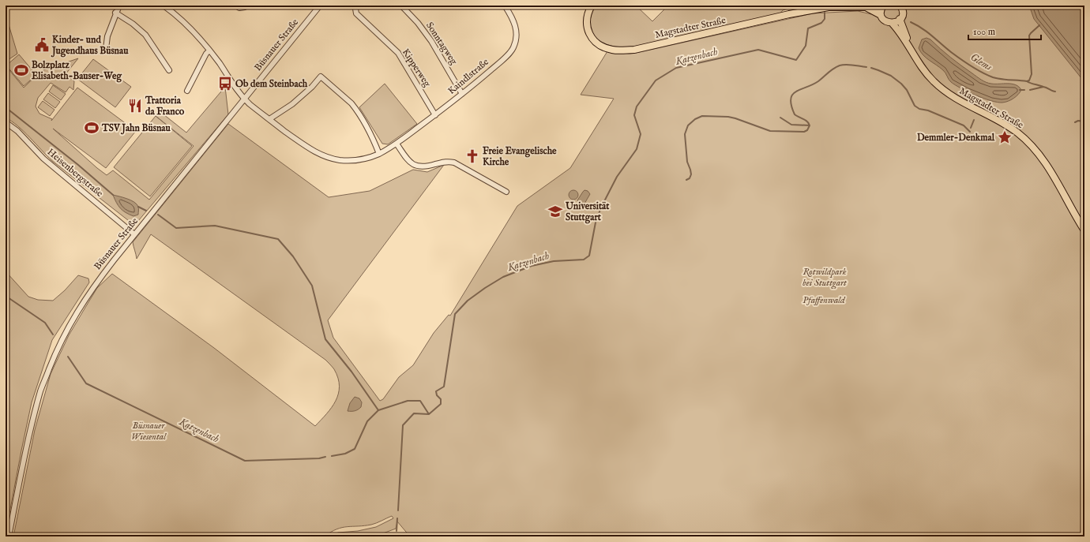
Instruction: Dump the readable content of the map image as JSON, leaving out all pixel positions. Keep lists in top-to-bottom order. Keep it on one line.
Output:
{"streets":{"main road":["Magstadter Straße"],"street":["Sonntagweg","Büsnauer Straße","Kipperweg","Kaindlstraße","Heisenbergstraße"]},"crossings":[["Sonntagweg","Kaindlstraße"],["Büsnauer Straße","Kaindlstraße"],["Büsnauer Straße","Heisenbergstraße"],["Kipperweg","Kaindlstraße"]],"water":["Katzenbach","Glems"],"parks":["Rotwildpark bei Stuttgart","Pfaffenwald","Büsnauer Wiesental"],"places":{"public building":["Kinder- und Jugendhaus Büsnau"],"sports":["Bolzplatz Elisabeth-Bauser-Weg","TSV Jahn Büsnau"],"bus stop":["Ob dem Steinbach"],"restaurant":["Trattoria da Franco"],"place":["Demmler-Denkmal"],"church":["Freie Evangelische Kirche"],"school or university":["Universität Stuttgart"]},"scale_bar":"100 m"}
